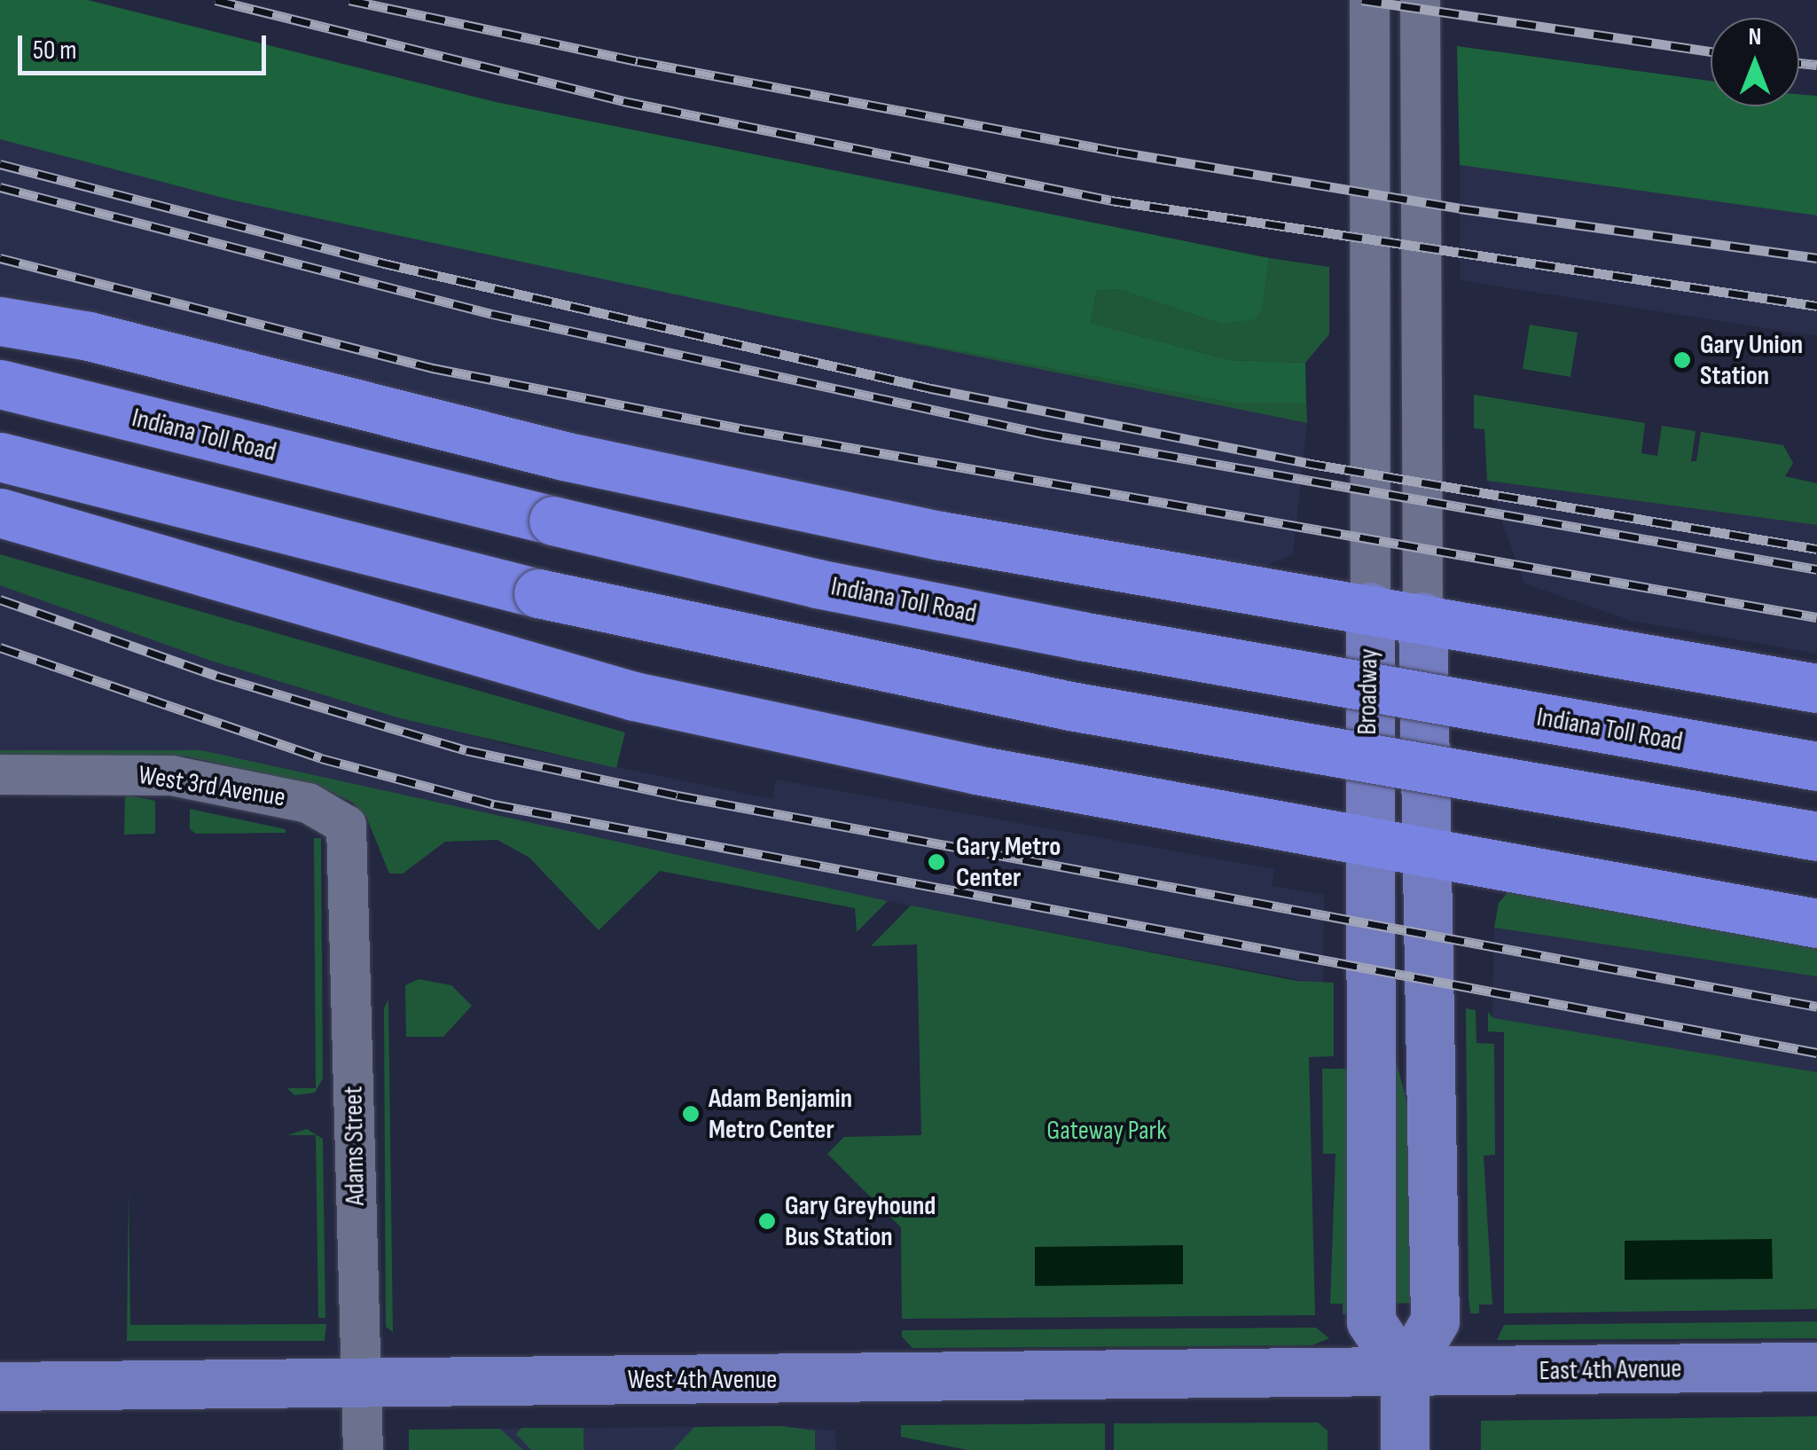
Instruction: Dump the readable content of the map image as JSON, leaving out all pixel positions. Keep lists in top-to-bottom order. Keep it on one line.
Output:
{"streets":{"highway":["Indiana Toll Road"],"main road":["Broadway","East 4th Avenue","West 4th Avenue"],"street":["West 3rd Avenue","Adams Street"]},"crossings":[["Broadway","East 4th Avenue"],["Broadway","West 4th Avenue"],["West 3rd Avenue","Adams Street"],["Adams Street","West 4th Avenue"],["East 4th Avenue","West 4th Avenue"]],"parks":["Gateway Park"],"places":["Gary Union Station","Gary Metro Center","Adam Benjamin Metro Center","Gary Greyhound Bus Station"],"scale_bar":"50 m","north":"top"}
